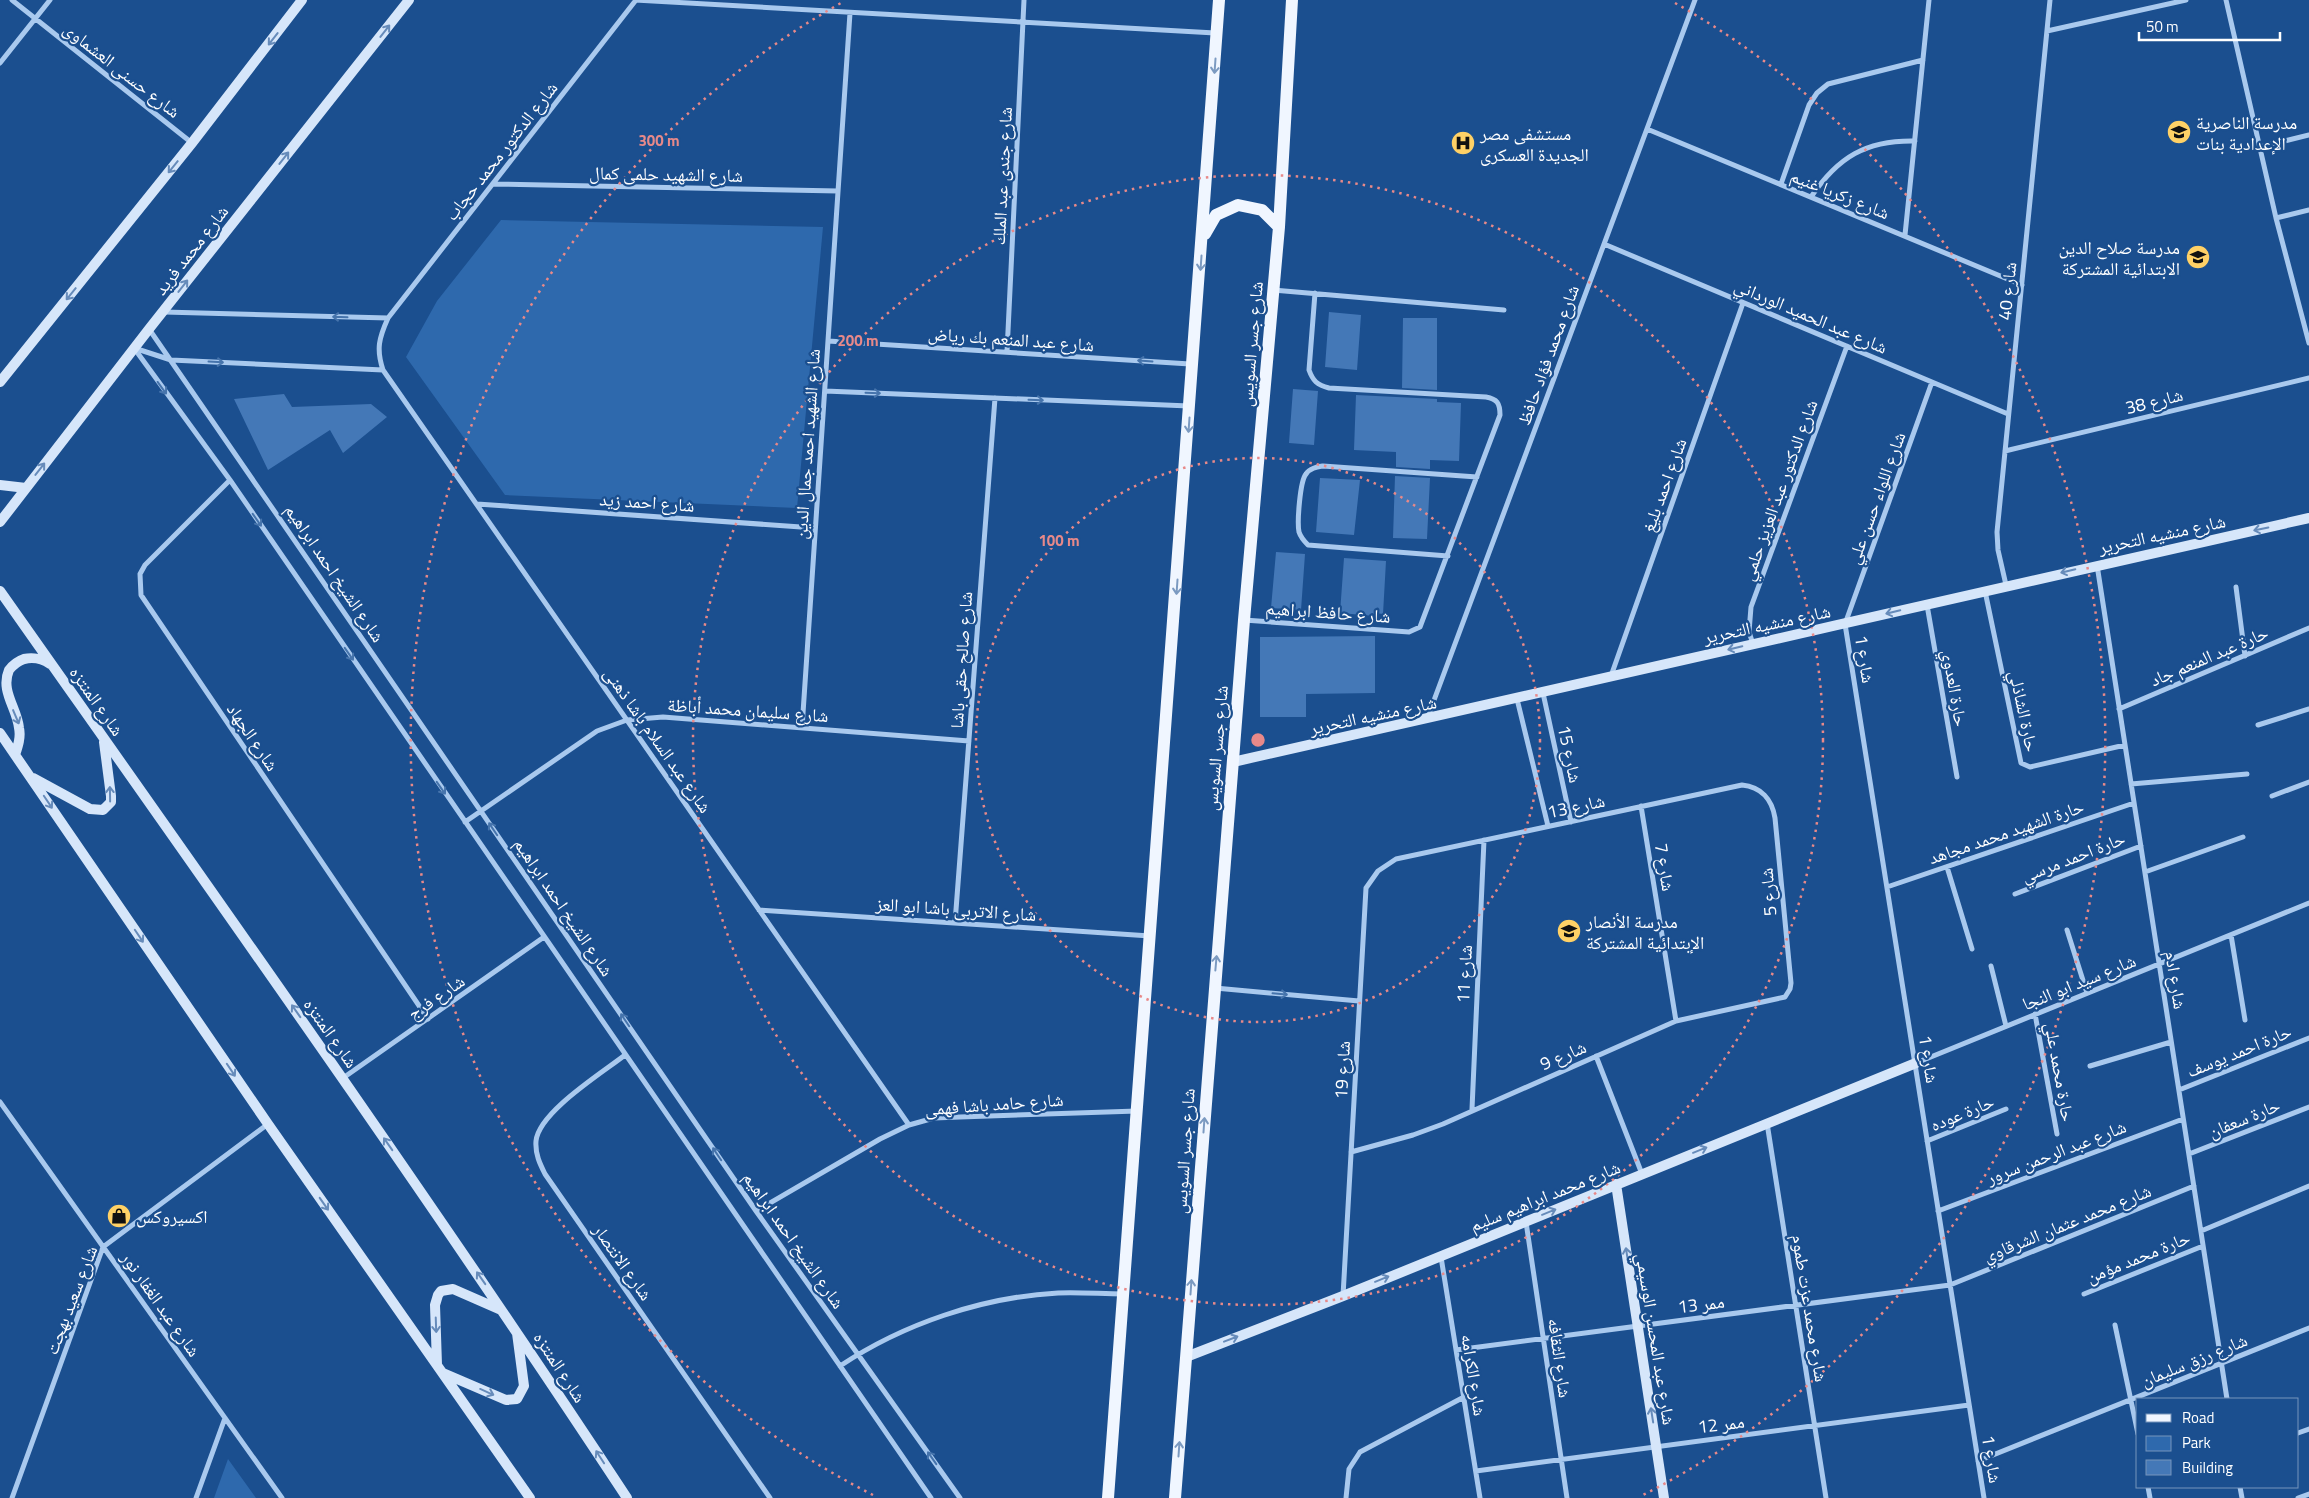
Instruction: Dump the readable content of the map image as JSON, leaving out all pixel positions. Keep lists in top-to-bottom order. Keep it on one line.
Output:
{"streets":{"main road":["شارع جسر السويس"],"street":["شارع حسنى العشماوى","شارع الدكتور محمد حجاب","شارع الشهيد حلمى كمال","شارع جندى عبد الملك","شارع زكريا غنيم","شارع محمد فريد","شارع 40","شارع عبد الحميد الورداني","شارع عبد المنعم بك رياض","شارع محمد فؤاد حافظ","شارع 38","شارع الشهيد احمد جمال الدين","شارع احمد بليغ","شارع الدكتور عبد العزيز حلمي","شارع اللواء حسن علي","شارع احمد زيد","شارع منشيه التحرير","شارع الشيخ احمد ابراهيم","شارع حافظ ابراهيم","حارة عبد المنعم جاد","شارع 1","شارع صالح حقى باشا","حارة العدوي","شارع المنتزه","شارع سليمان محمد أباظة","حارة الشاذلي","شارع الجهاد","شارع عبد السلام باشا ذهنى","شارع 15","شارع 13","حارة الشهيد محمد مجاهد","حارة احمد مرسي","شارع 7","شارع 5","شارع الاتربى باشا ابو العز","شارع 11","شارع ادم","شارع سيد ابو النجا","شارع فرج","حارة احمد يوسف","شارع 9","شارع 19","حارة محمد علي","شارع حامد باشا فهمى","حارة عوده","حارة سعفان","شارع عبد الرحمن سرور","شارع محمد ابراهيم سليم","شارع محمد عثمان الشرقاوي","حارة محمد مؤمن","شارع الانتصار","شارع سعيد بهجت","شارع عبد الغفار نور","ممر 13","شارع محمد عزت طموم","شارع عبد المحسن الوسيمي","شارع الثقافه","شارع رزق سليمان","شارع الكرامه","ممر 12"]},"crossings":[["شارع الدكتور محمد حجاب","شارع الشهيد حلمى كمال"],["شارع الدكتور محمد حجاب","شارع عبد السلام باشا ذهنى"],["شارع الشهيد حلمى كمال","شارع الشهيد احمد جمال الدين"],["شارع جندى عبد الملك","شارع عبد المنعم بك رياض"],["شارع زكريا غنيم","شارع 40"],["شارع زكريا غنيم","شارع محمد فؤاد حافظ"],["شارع محمد فريد","شارع الشيخ احمد ابراهيم"],["شارع 40","شارع عبد الحميد الورداني"],["شارع 40","شارع 38"],["شارع 40","شارع منشيه التحرير"],["شارع عبد الحميد الورداني","شارع محمد فؤاد حافظ"],["شارع عبد الحميد الورداني","شارع احمد بليغ"],["شارع عبد الحميد الورداني","شارع الدكتور عبد العزيز حلمي"],["شارع عبد الحميد الورداني","شارع اللواء حسن علي"],["شارع عبد المنعم بك رياض","شارع الشهيد احمد جمال الدين"],["شارع جسر السويس","شارع منشيه التحرير"],["شارع جسر السويس","شارع حافظ ابراهيم"],["شارع جسر السويس","شارع محمد ابراهيم سليم"],["شارع محمد فؤاد حافظ","شارع منشيه التحرير"],["شارع الشهيد احمد جمال الدين","شارع احمد زيد"],["شارع الشهيد احمد جمال الدين","شارع سليمان محمد أباظة"],["شارع احمد بليغ","شارع منشيه التحرير"],["شارع الدكتور عبد العزيز حلمي","شارع منشيه التحرير"],["شارع اللواء حسن علي","شارع منشيه التحرير"],["شارع اللواء حسن علي","شارع 1"],["شارع احمد زيد","شارع عبد السلام باشا ذهنى"],["شارع منشيه التحرير","شارع 1"],["شارع منشيه التحرير","حارة العدوي"],["شارع منشيه التحرير","حارة الشاذلي"],["شارع منشيه التحرير","شارع 15"],["شارع منشيه التحرير","شارع ادم"],["شارع الشيخ احمد ابراهيم","شارع سليمان محمد أباظة"],["شارع الشيخ احمد ابراهيم","شارع الجهاد"],["شارع الشيخ احمد ابراهيم","شارع فرج"],["شارع الشيخ احمد ابراهيم","شارع حامد باشا فهمى"],["شارع الشيخ احمد ابراهيم","شارع الانتصار"],["حارة عبد المنعم جاد","شارع ادم"],["شارع 1","حارة الشهيد محمد مجاهد"],["شارع 1","شارع سيد ابو النجا"],["شارع 1","حارة عوده"],["شارع 1","شارع عبد الرحمن سرور"],["شارع 1","شارع محمد ابراهيم سليم"],["شارع 1","شارع محمد عثمان الشرقاوي"],["شارع 1","ممر 13"],["شارع 1","شارع رزق سليمان"],["شارع 1","ممر 12"],["شارع صالح حقى باشا","شارع سليمان محمد أباظة"],["شارع صالح حقى باشا","شارع الاتربى باشا ابو العز"],["شارع المنتزه","شارع فرج"],["شارع سليمان محمد أباظة","شارع عبد السلام باشا ذهنى"],["حارة الشاذلي","شارع ادم"],["شارع الجهاد","شارع فرج"],["شارع عبد السلام باشا ذهنى","شارع الاتربى باشا ابو العز"],["شارع عبد السلام باشا ذهنى","شارع حامد باشا فهمى"],["شارع 15","شارع 13"],["شارع 13","شارع 7"],["شارع 13","شارع 5"],["شارع 13","شارع 11"],["شارع 13","شارع 19"],["حارة الشهيد محمد مجاهد","شارع ادم"],["حارة احمد مرسي","شارع ادم"],["شارع 7","شارع 9"],["شارع 5","شارع 9"],["شارع 11","شارع 9"],["شارع ادم","شارع سيد ابو النجا"],["شارع ادم","حارة احمد يوسف"],["شارع ادم","حارة سعفان"],["شارع ادم","شارع عبد الرحمن سرور"],["شارع ادم","شارع محمد عثمان الشرقاوي"],["شارع ادم","حارة محمد مؤمن"],["شارع ادم","شارع رزق سليمان"],["شارع سيد ابو النجا","حارة محمد علي"],["شارع سيد ابو النجا","شارع محمد ابراهيم سليم"],["شارع 9","شارع 19"],["شارع 19","شارع محمد ابراهيم سليم"],["شارع محمد ابراهيم سليم","شارع محمد عزت طموم"],["شارع محمد ابراهيم سليم","شارع عبد المحسن الوسيمي"],["شارع محمد ابراهيم سليم","شارع الثقافه"],["شارع محمد ابراهيم سليم","شارع الكرامه"],["شارع محمد عثمان الشرقاوي","ممر 13"],["شارع سعيد بهجت","شارع عبد الغفار نور"],["ممر 13","شارع محمد عزت طموم"],["ممر 13","شارع عبد المحسن الوسيمي"],["ممر 13","شارع الثقافه"],["ممر 13","شارع الكرامه"],["شارع محمد عزت طموم","ممر 12"],["شارع عبد المحسن الوسيمي","ممر 12"],["شارع الثقافه","ممر 12"],["شارع الكرامه","ممر 12"]],"one_way":["شارع منشيه التحرير","شارع محمد ابراهيم سليم","شارع عبد المحسن الوسيمي"],"places":{"school or university":["مدرسة الناصرية الإعدادية بنات","مدرسة صلاح الدين الابتدائية المشتركة","مدرسة الأنصار الإبتدائية المشتركة"],"hospital":["مستشفى مصر الجديدة العسكرى"],"shop":["اكسيروكس"]},"legend":["Road","Park","Building"],"scale_bar":"50 m","rings":["300 m","200 m","100 m"]}
